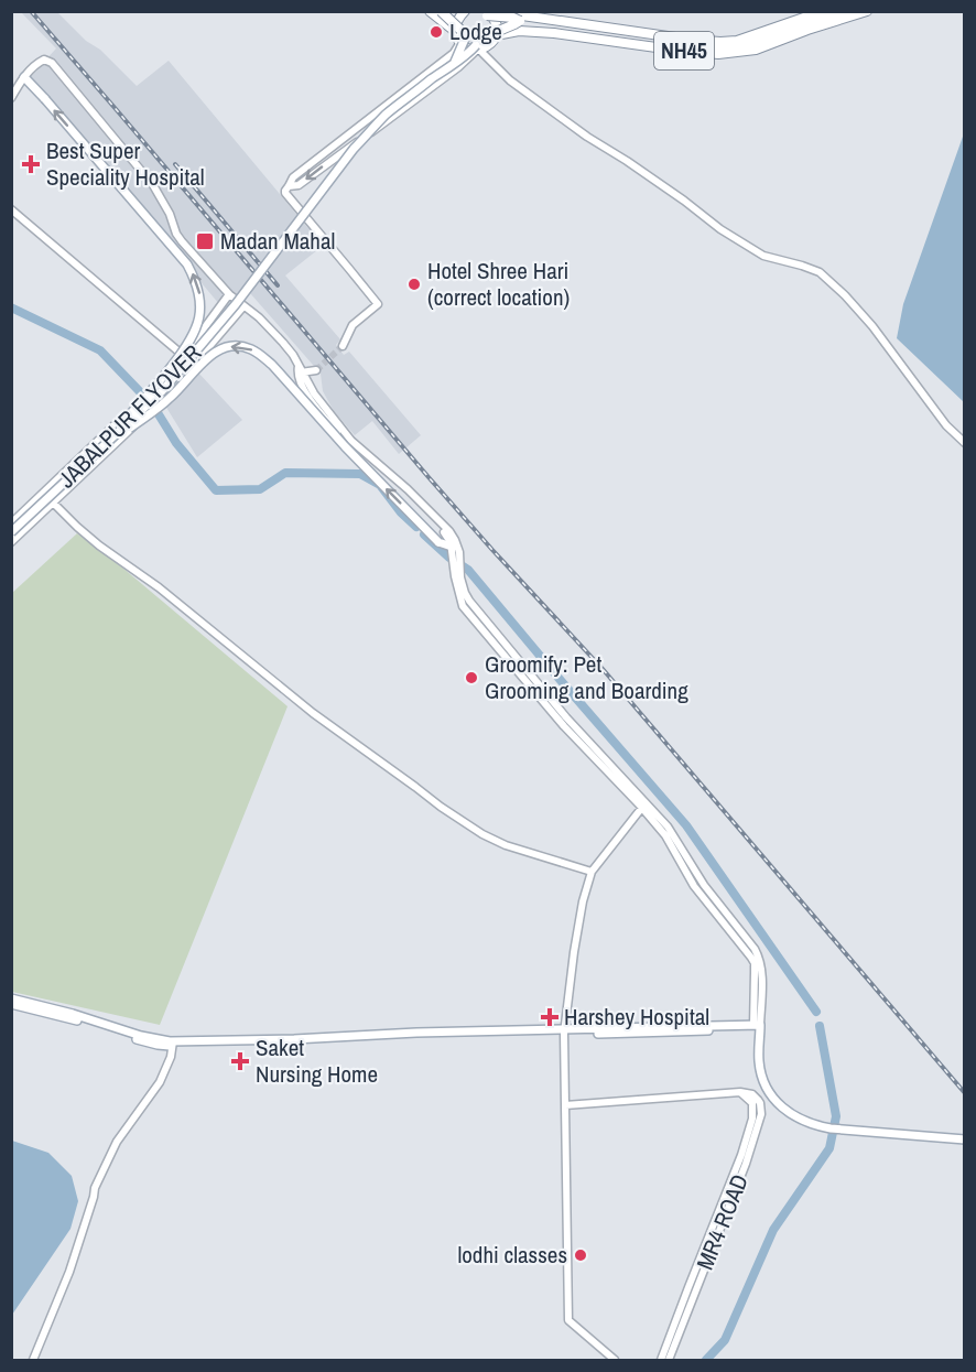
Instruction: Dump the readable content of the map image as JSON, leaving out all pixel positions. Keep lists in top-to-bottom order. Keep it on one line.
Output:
{"streets":{"highway":["NH45"],"main road":["JABALPUR FLYOVER"],"street":["MR4 ROAD"]},"crossings":[["NH45","JABALPUR FLYOVER"]],"places":{"other":["Lodge","Hotel Shree Hari (correct location)","Groomify: Pet Grooming and Boarding","lodhi classes"],"health":["Best Super Speciality Hospital","Harshey Hospital","Saket Nursing Home"],"transit":["Madan Mahal"]}}
